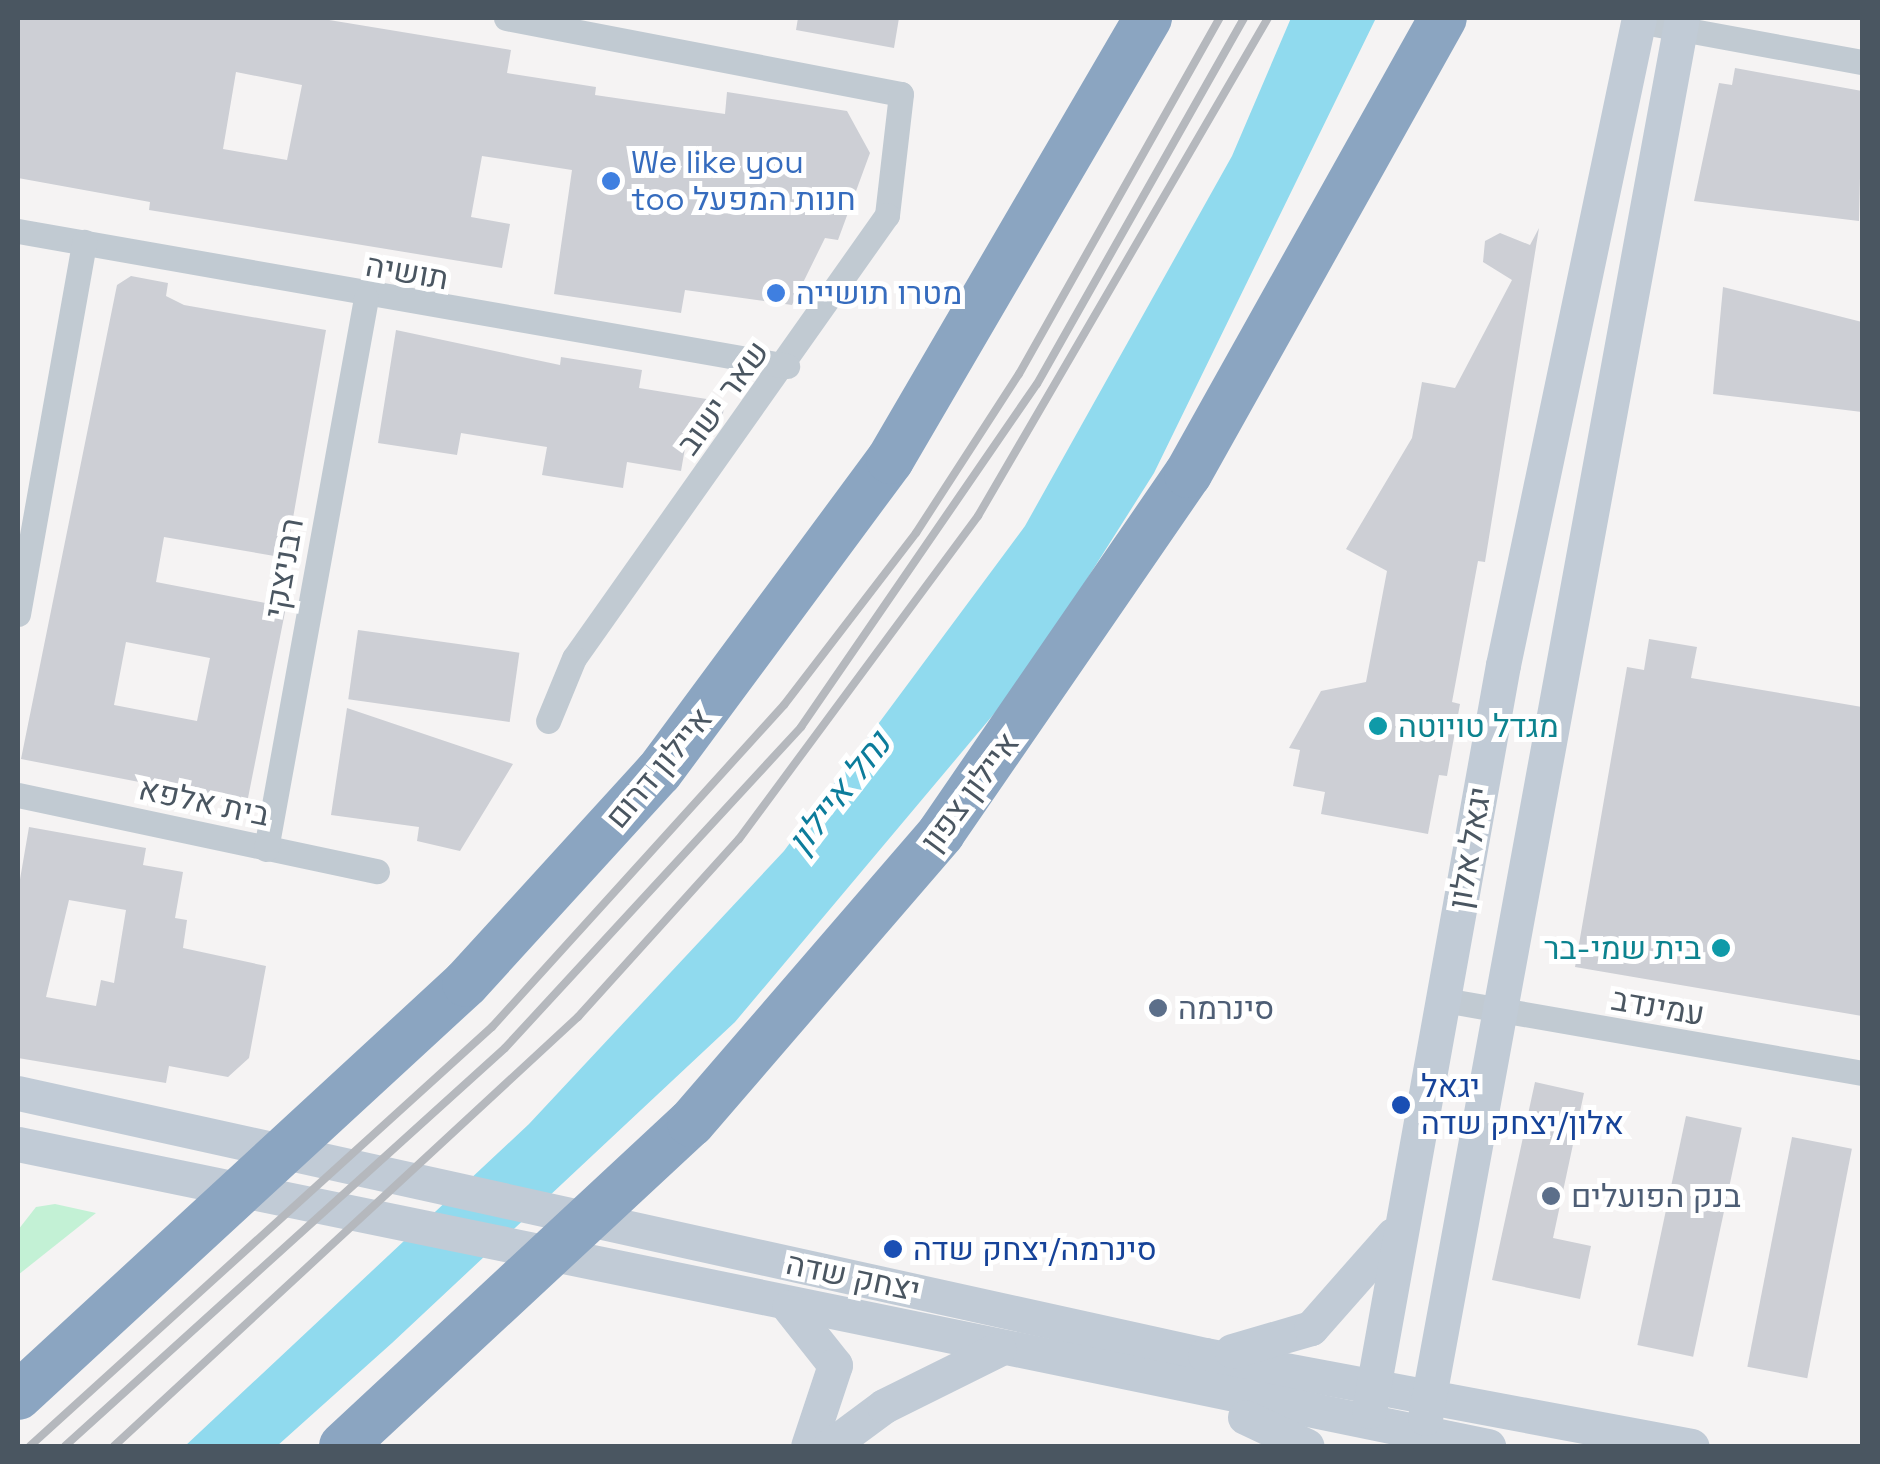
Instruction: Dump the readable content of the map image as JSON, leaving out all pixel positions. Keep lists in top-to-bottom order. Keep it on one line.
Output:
{"streets":{"highway":["איילון דרום","איילון צפון"],"street":["תושיה","שאר ישוב","רבניצקי","בית אלפא","יגאל אלון","עמינדב","יצחק שדה"]},"crossings":[["תושיה","שאר ישוב"],["תושיה","רבניצקי"],["רבניצקי","בית אלפא"],["יגאל אלון","עמינדב"],["יגאל אלון","יצחק שדה"]],"water":["נחל איילון"],"places":["We like you too חנות המפעל","מטרו תושייה","מגדל טויוטה","בית שמי-בר","סינרמה","יגאל אלון/יצחק שדה","בנק הפועלים","סינרמה/יצחק שדה"]}
